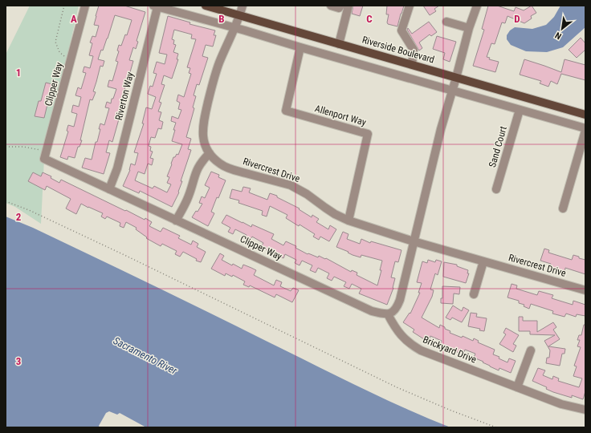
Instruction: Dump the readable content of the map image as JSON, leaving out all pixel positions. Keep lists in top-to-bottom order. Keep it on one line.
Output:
{"streets":{"main road":["Riverside Boulevard"],"street":["Clipper Way","Riverton Way","Allenport Way","Sand Court","Rivercrest Drive","Brickyard Drive"]},"crossings":[["Riverside Boulevard","Rivercrest Drive"],["Clipper Way","Riverton Way"],["Clipper Way","Brickyard Drive"],["Allenport Way","Rivercrest Drive"]],"water":["Sacramento River"],"north":"bottom left","grid":{"columns":["A","B","C","D"],"rows":["1","2","3"]}}
